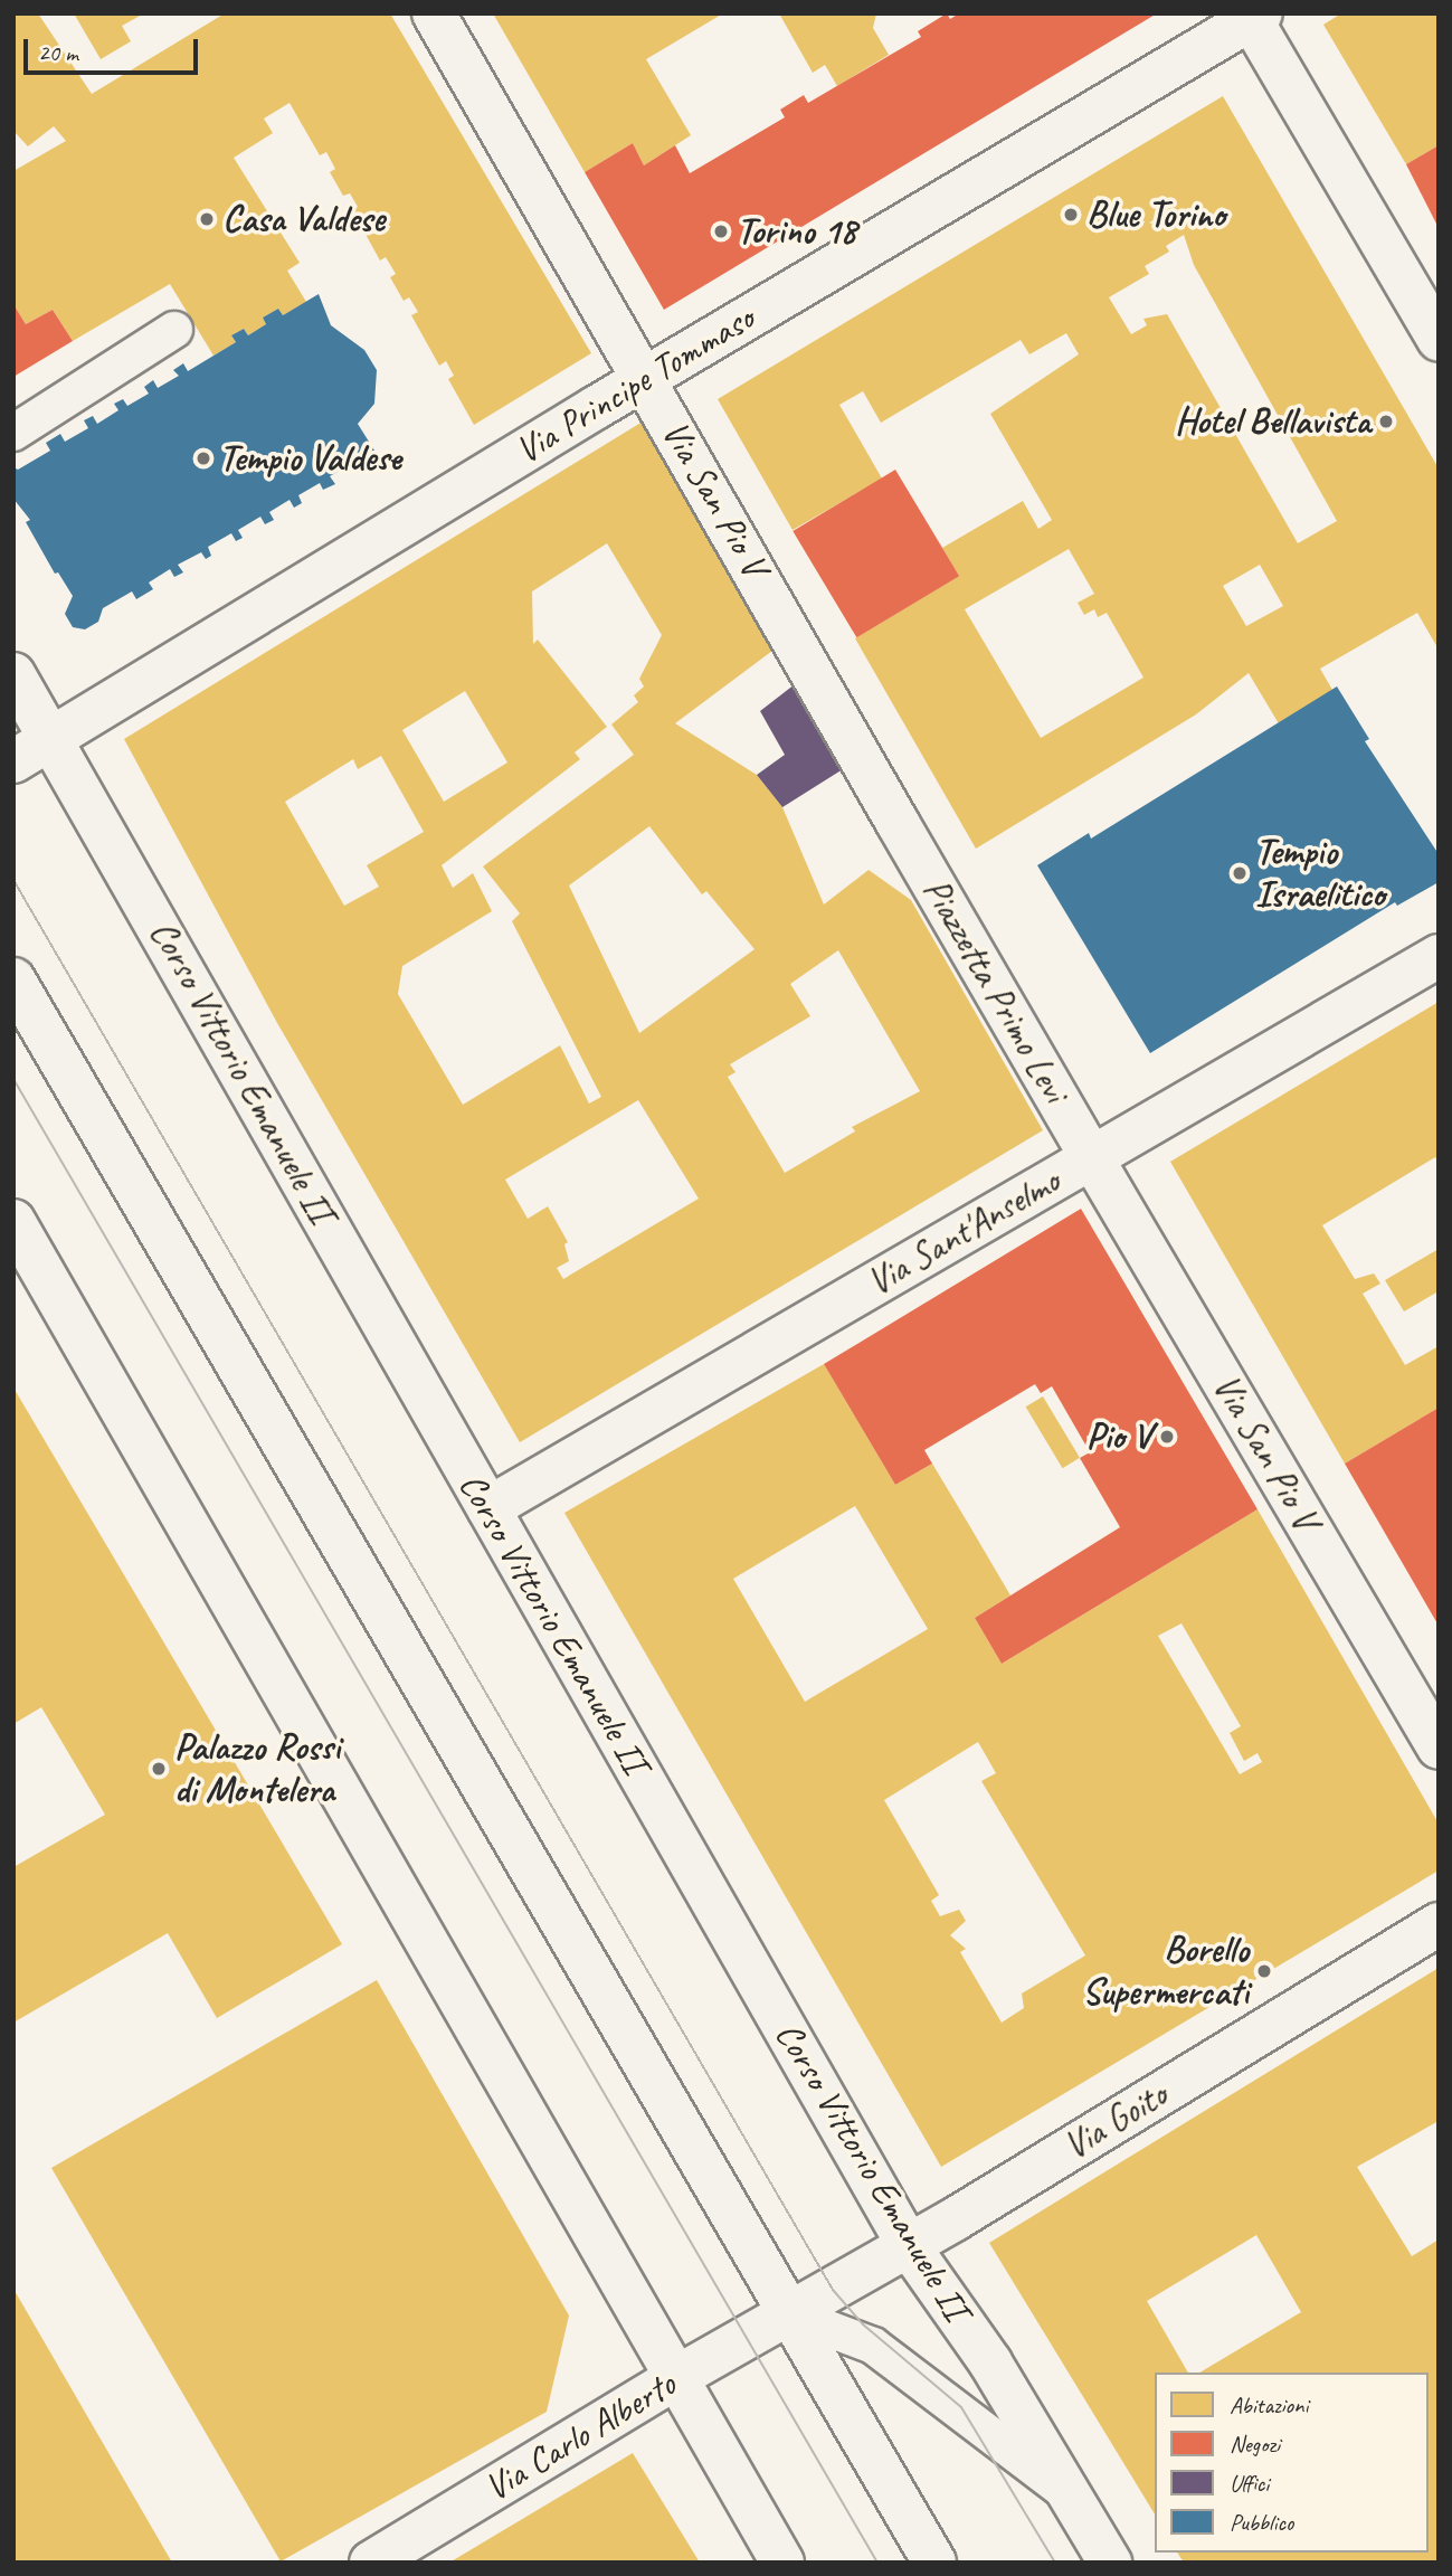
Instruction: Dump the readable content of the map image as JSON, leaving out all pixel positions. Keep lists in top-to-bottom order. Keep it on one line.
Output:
{"streets":{"street":["Via Principe Tommaso","Via San Pio V","Piazzetta Primo Levi","Corso Vittorio Emanuele II","Via Sant'Anselmo","Via Goito","Via Carlo Alberto"]},"crossings":[["Via Principe Tommaso","Via San Pio V"],["Via Principe Tommaso","Corso Vittorio Emanuele II"],["Via San Pio V","Piazzetta Primo Levi"],["Via San Pio V","Via Sant'Anselmo"],["Piazzetta Primo Levi","Via Sant'Anselmo"],["Corso Vittorio Emanuele II","Via Sant'Anselmo"],["Corso Vittorio Emanuele II","Via Goito"],["Via Goito","Via Carlo Alberto"]],"places":["Blue Torino","Casa Valdese","Torino 18","Hotel Bellavista","Tempio Valdese","Tempio Israelitico","Pio V","Palazzo Rossi di Montelera","Borello Supermercati"],"legend":["Abitazioni","Negozi","Uffici","Pubblico"],"scale_bar":"20 m"}
